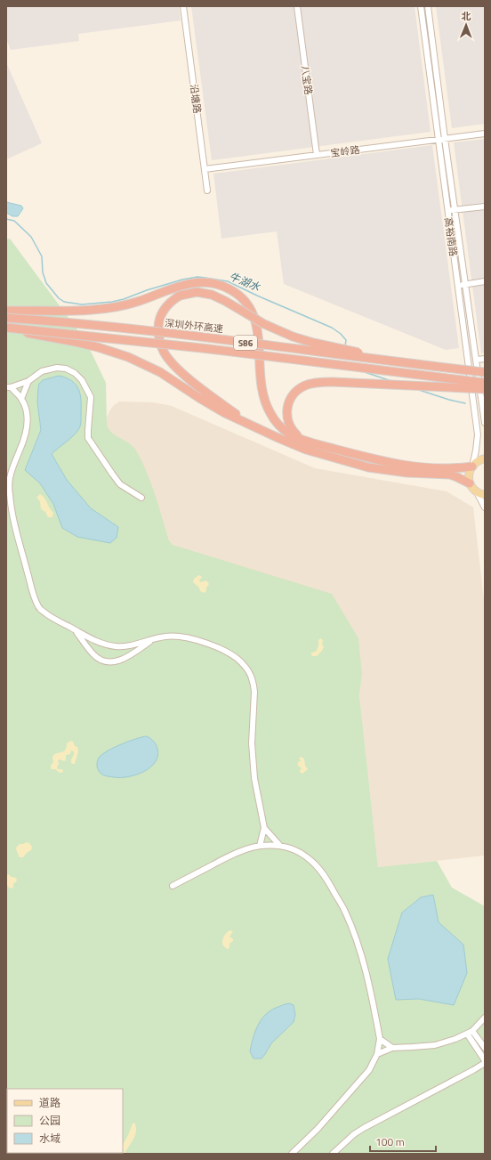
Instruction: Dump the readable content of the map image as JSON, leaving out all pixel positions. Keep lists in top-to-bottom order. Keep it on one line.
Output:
{"streets":{"highway":["深圳外环高速","S86"],"street":["八宝路","沿塘路","宝岭路","高裕南路"]},"crossings":[["八宝路","宝岭路"],["沿塘路","宝岭路"],["宝岭路","高裕南路"]],"water":["牛湖水"],"legend":["道路","公园","水域"],"scale_bar":"100 m","north":"top"}
